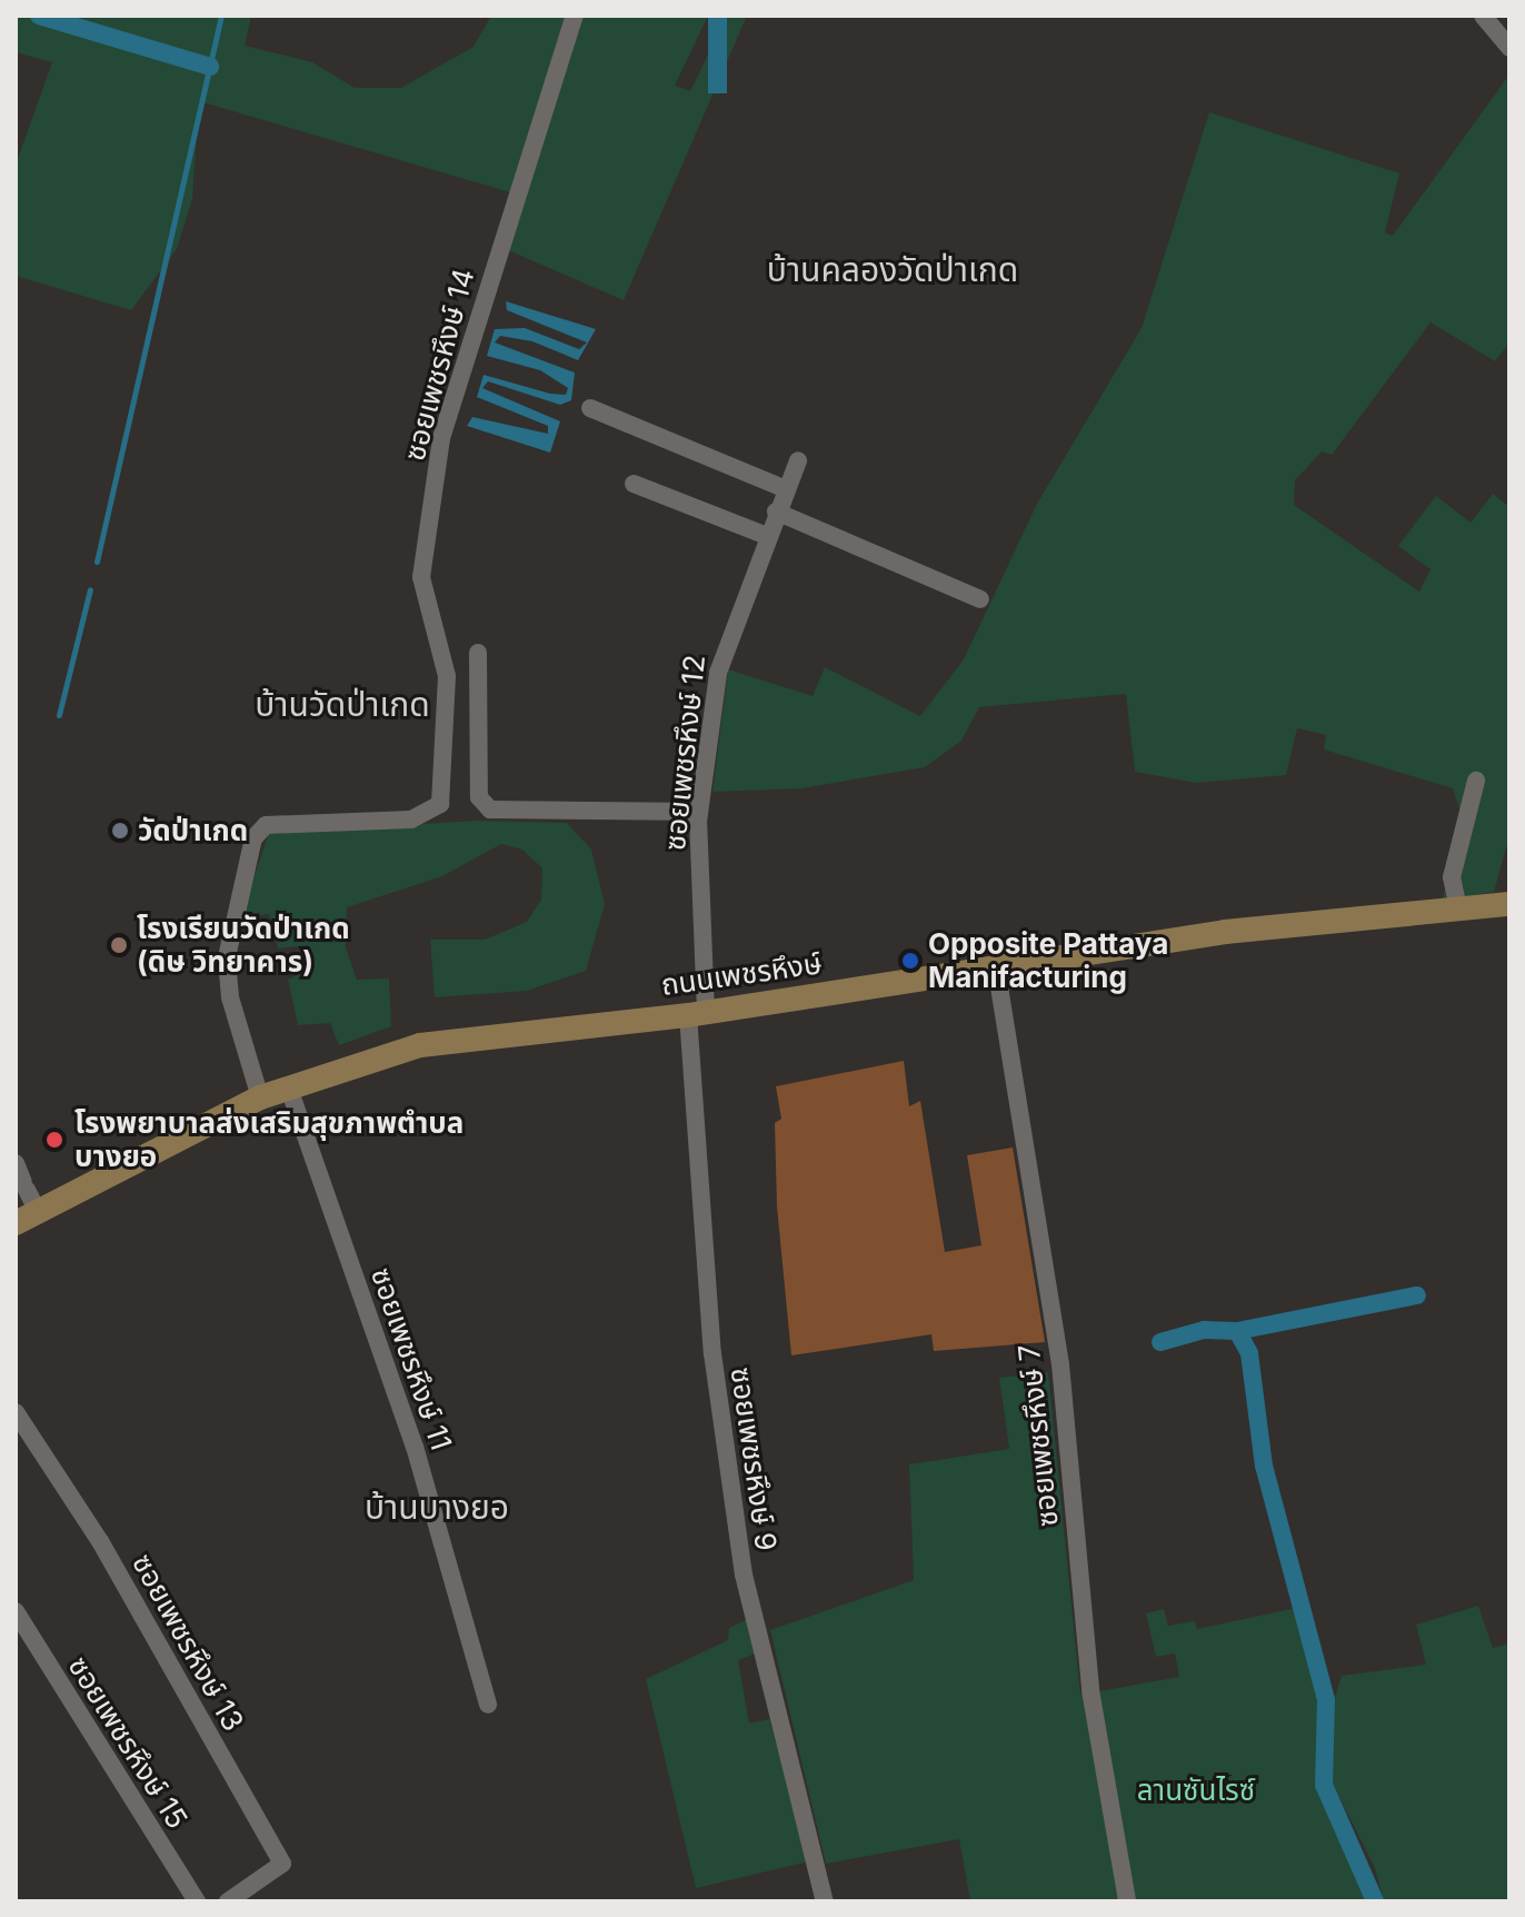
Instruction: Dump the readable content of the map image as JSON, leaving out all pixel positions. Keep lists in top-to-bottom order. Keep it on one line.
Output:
{"streets":{"main road":["ถนนเพชรหึงษ์"],"street":["ซอยเพชรหึงษ์ 14","ซอยเพชรหึงษ์ 12","ซอยเพชรหึงษ์ 11","ซอยเพชรหึงษ์ 7","ซอยเพชรหึงษ์ 9","ซอยเพชรหึงษ์ 13","ซอยเพชรหึงษ์ 15"]},"crossings":[["ซอยเพชรหึงษ์ 14","ถนนเพชรหึงษ์"],["ซอยเพชรหึงษ์ 12","ถนนเพชรหึงษ์"],["ซอยเพชรหึงษ์ 12","ซอยเพชรหึงษ์ 9"],["ถนนเพชรหึงษ์","ซอยเพชรหึงษ์ 11"],["ถนนเพชรหึงษ์","ซอยเพชรหึงษ์ 7"],["ถนนเพชรหึงษ์","ซอยเพชรหึงษ์ 9"]],"districts":["บ้านคลองวัดป่าเกด","บ้านวัดป่าเกด","บ้านบางยอ"],"parks":["ลานซันไรซ์"],"places":["วัดป่าเกด","โรงเรียนวัดป่าเกด (ดิษ วิทยาคาร)","Opposite Pattaya Manifacturing","โรงพยาบาลส่งเสริมสุขภาพตำบล บางยอ"]}
